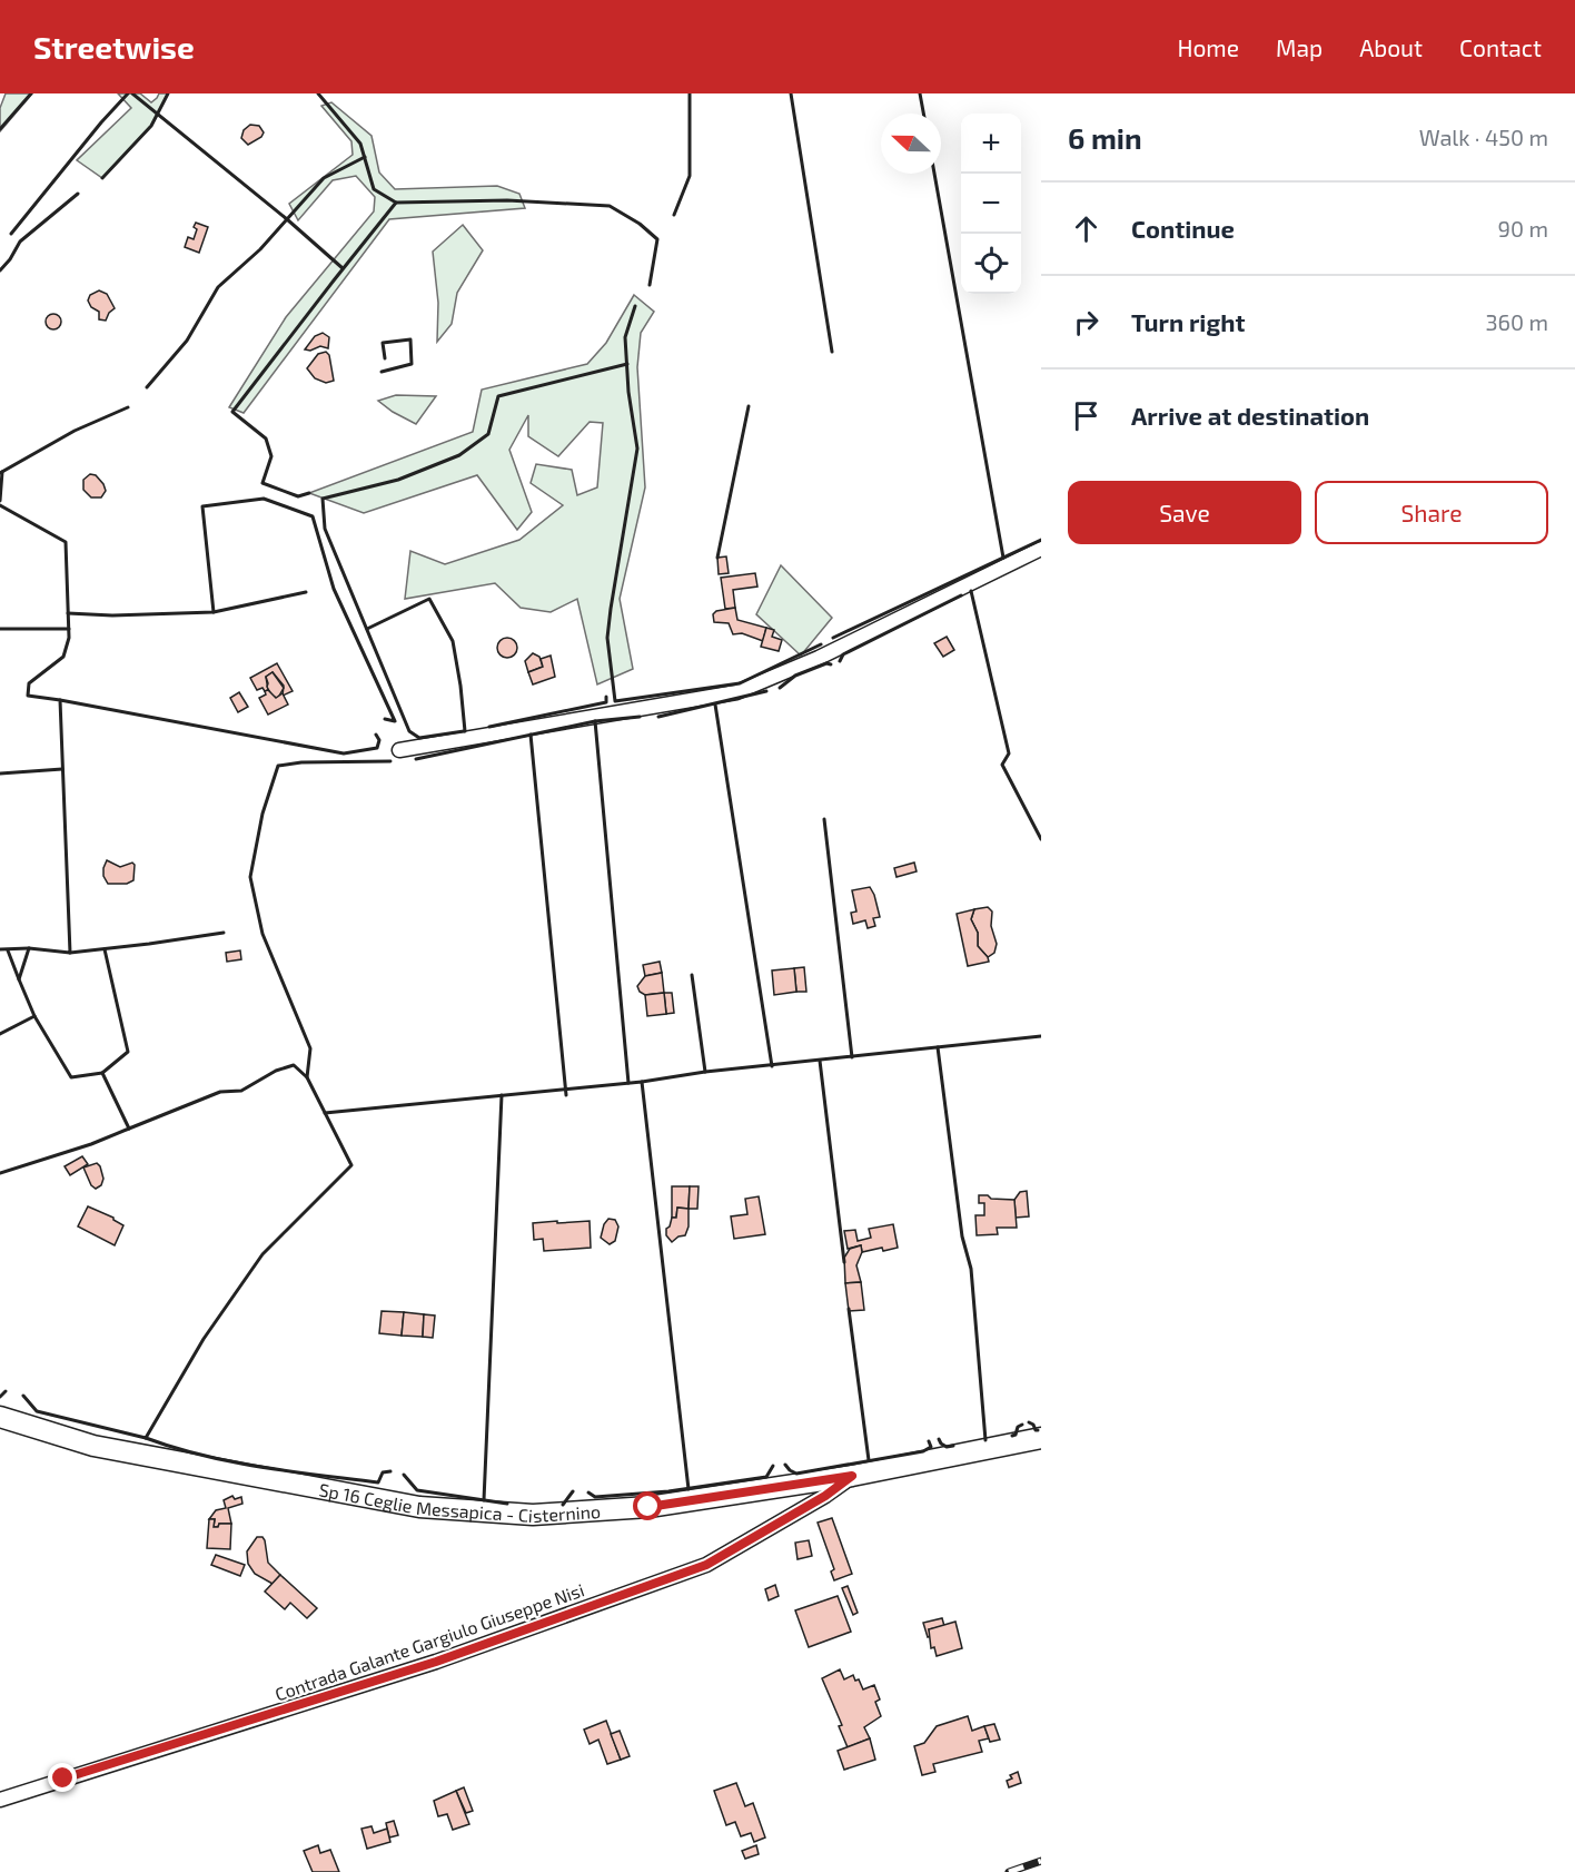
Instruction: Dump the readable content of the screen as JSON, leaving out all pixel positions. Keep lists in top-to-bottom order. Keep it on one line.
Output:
{"streets":{"main road":["Sp 16 Ceglie Messapica - Cisternino"],"street":["Contrada Galante Gargiulo Giuseppe Nisi"]},"crossings":[["Sp 16 Ceglie Messapica - Cisternino","Contrada Galante Gargiulo Giuseppe Nisi"]],"north":"left","page":{"header":"Streetwise","nav":["Home","Map","About","Contact"],"heading":["6 min","Walk · 450 m"],"map_buttons":["+","−"],"list":[["Continue","90 m"],["Turn right","360 m"],"Arrive at destination"],"buttons":["Save","Share"]}}
